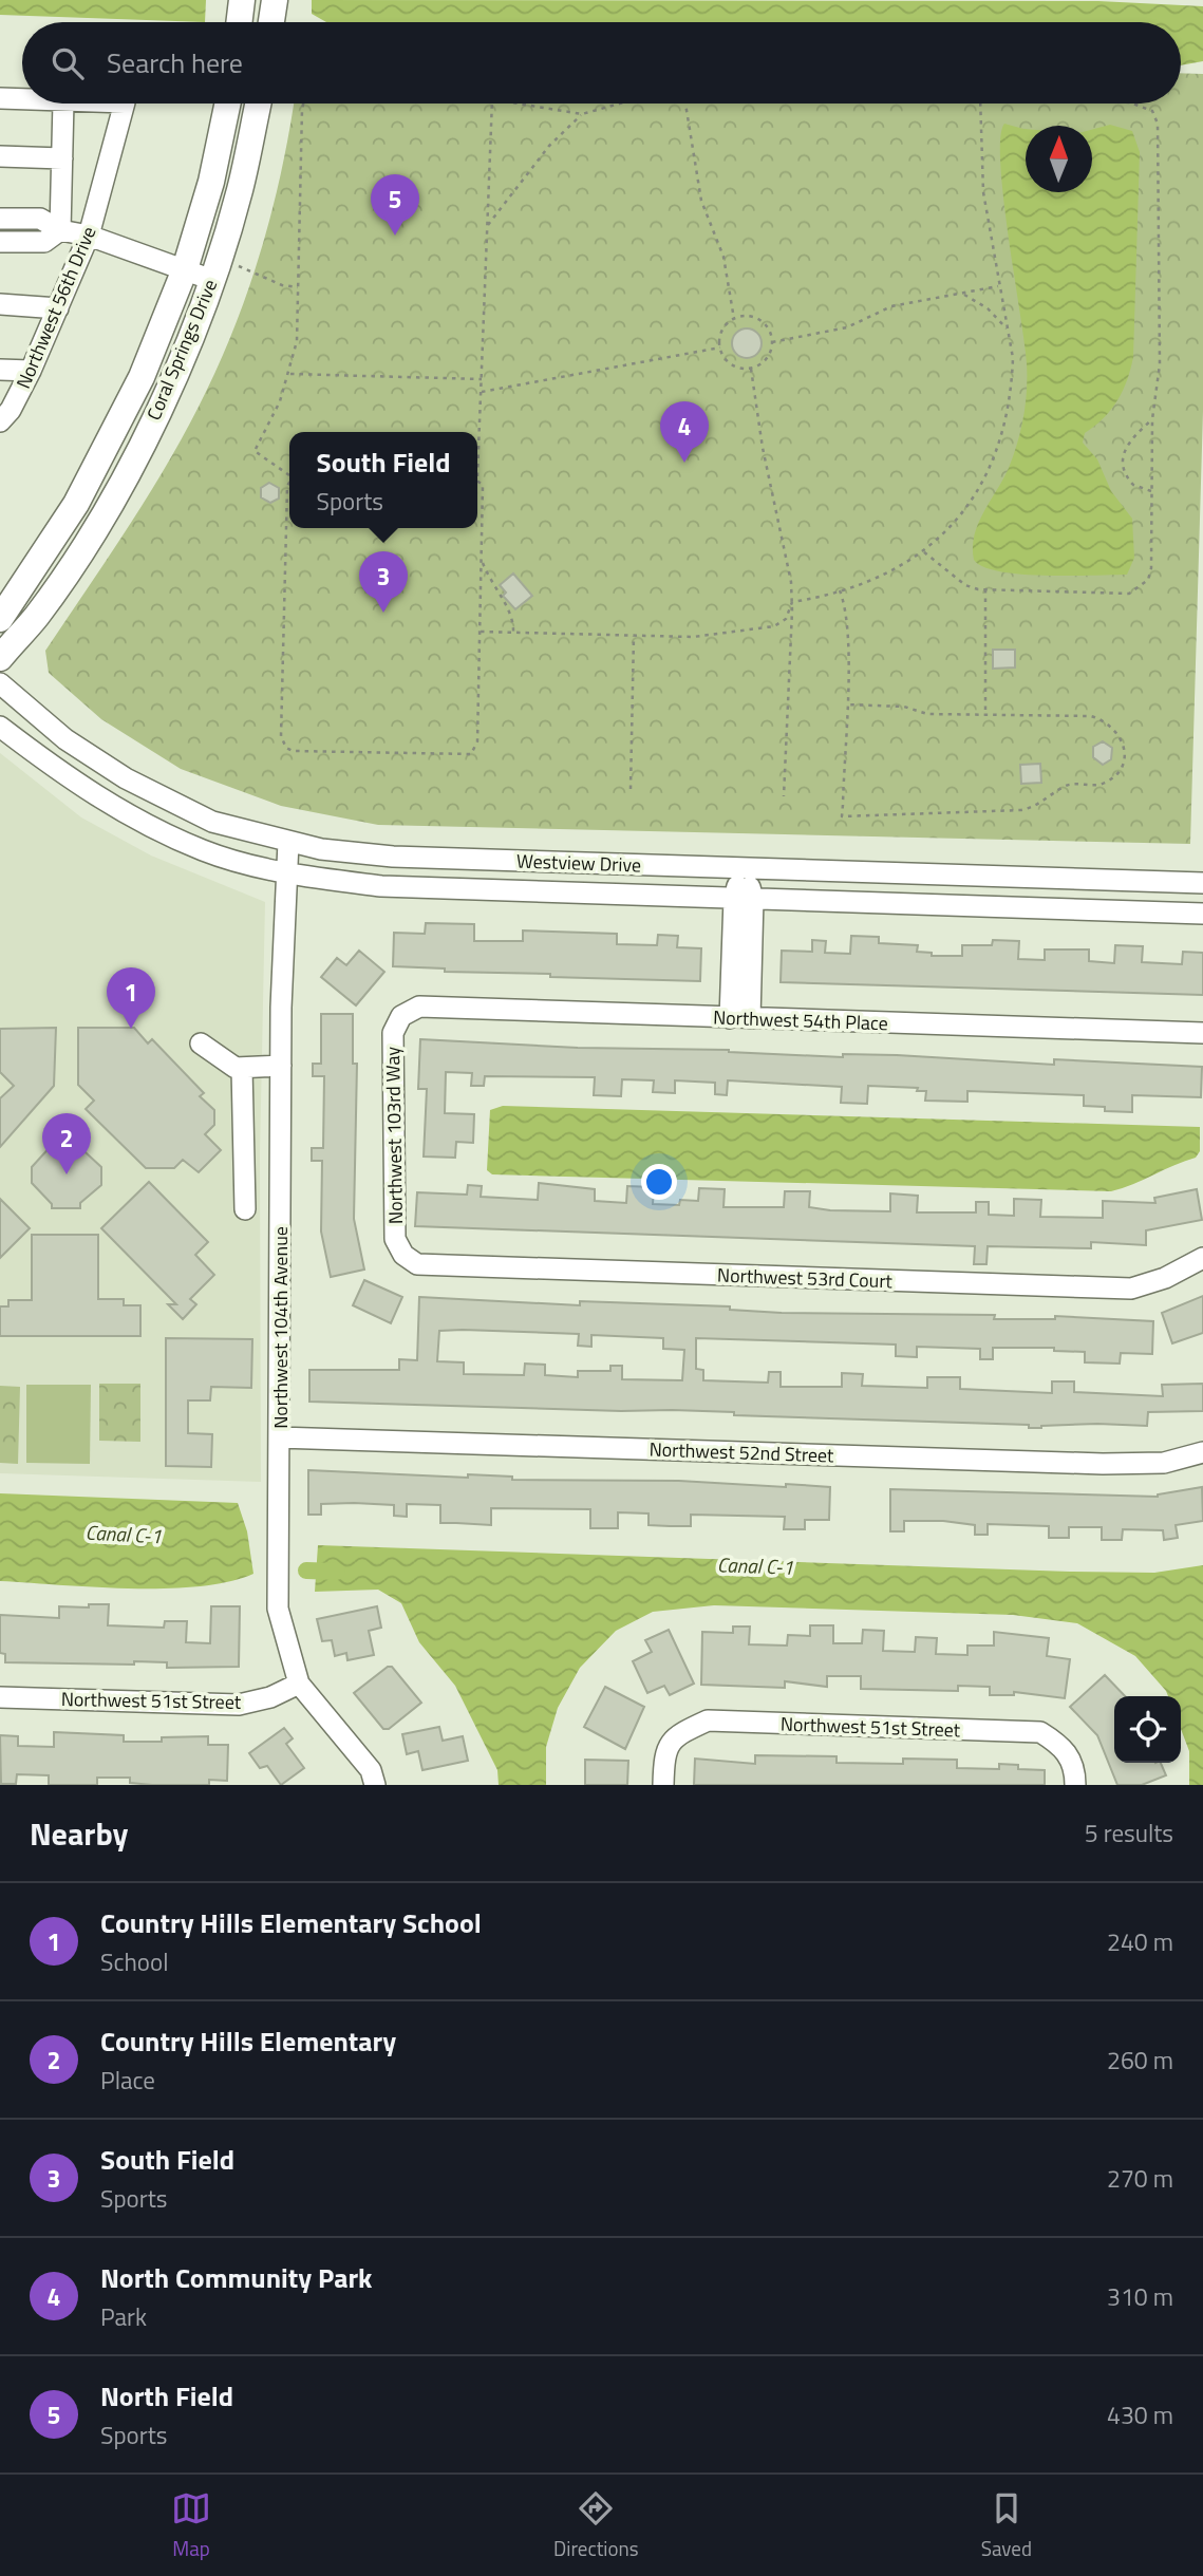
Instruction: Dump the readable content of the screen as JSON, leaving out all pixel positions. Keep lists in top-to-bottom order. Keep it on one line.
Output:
{"streets":{"main road":["Coral Springs Drive"],"street":["Northwest 56th Drive","Westview Drive","Northwest 54th Place","Northwest 103rd Way","Northwest 53rd Court","Northwest 104th Avenue","Northwest 52nd Street","Northwest 51st Street"]},"crossings":[["Westview Drive","Northwest 104th Avenue"],["Northwest 54th Place","Northwest 103rd Way"],["Northwest 103rd Way","Northwest 53rd Court"],["Northwest 104th Avenue","Northwest 52nd Street"],["Northwest 104th Avenue","Northwest 51st Street"]],"water":["Canal C-1"],"north":"top","page":{"search":"Search here","pins":["5","4","3","1","2"],"popup":["South Field","Sports"],"heading":["Nearby","5 results"],"list":[{"mark":"1","name":"Country Hills Elementary School","note":"School","value":"240 m"},{"mark":"2","name":"Country Hills Elementary","note":"Place","value":"260 m"},{"mark":"3","name":"South Field","note":"Sports","value":"270 m"},{"mark":"4","name":"North Community Park","note":"Park","value":"310 m"},{"mark":"5","name":"North Field","note":"Sports","value":"430 m"}],"nav":["Map","Directions","Saved"]}}
